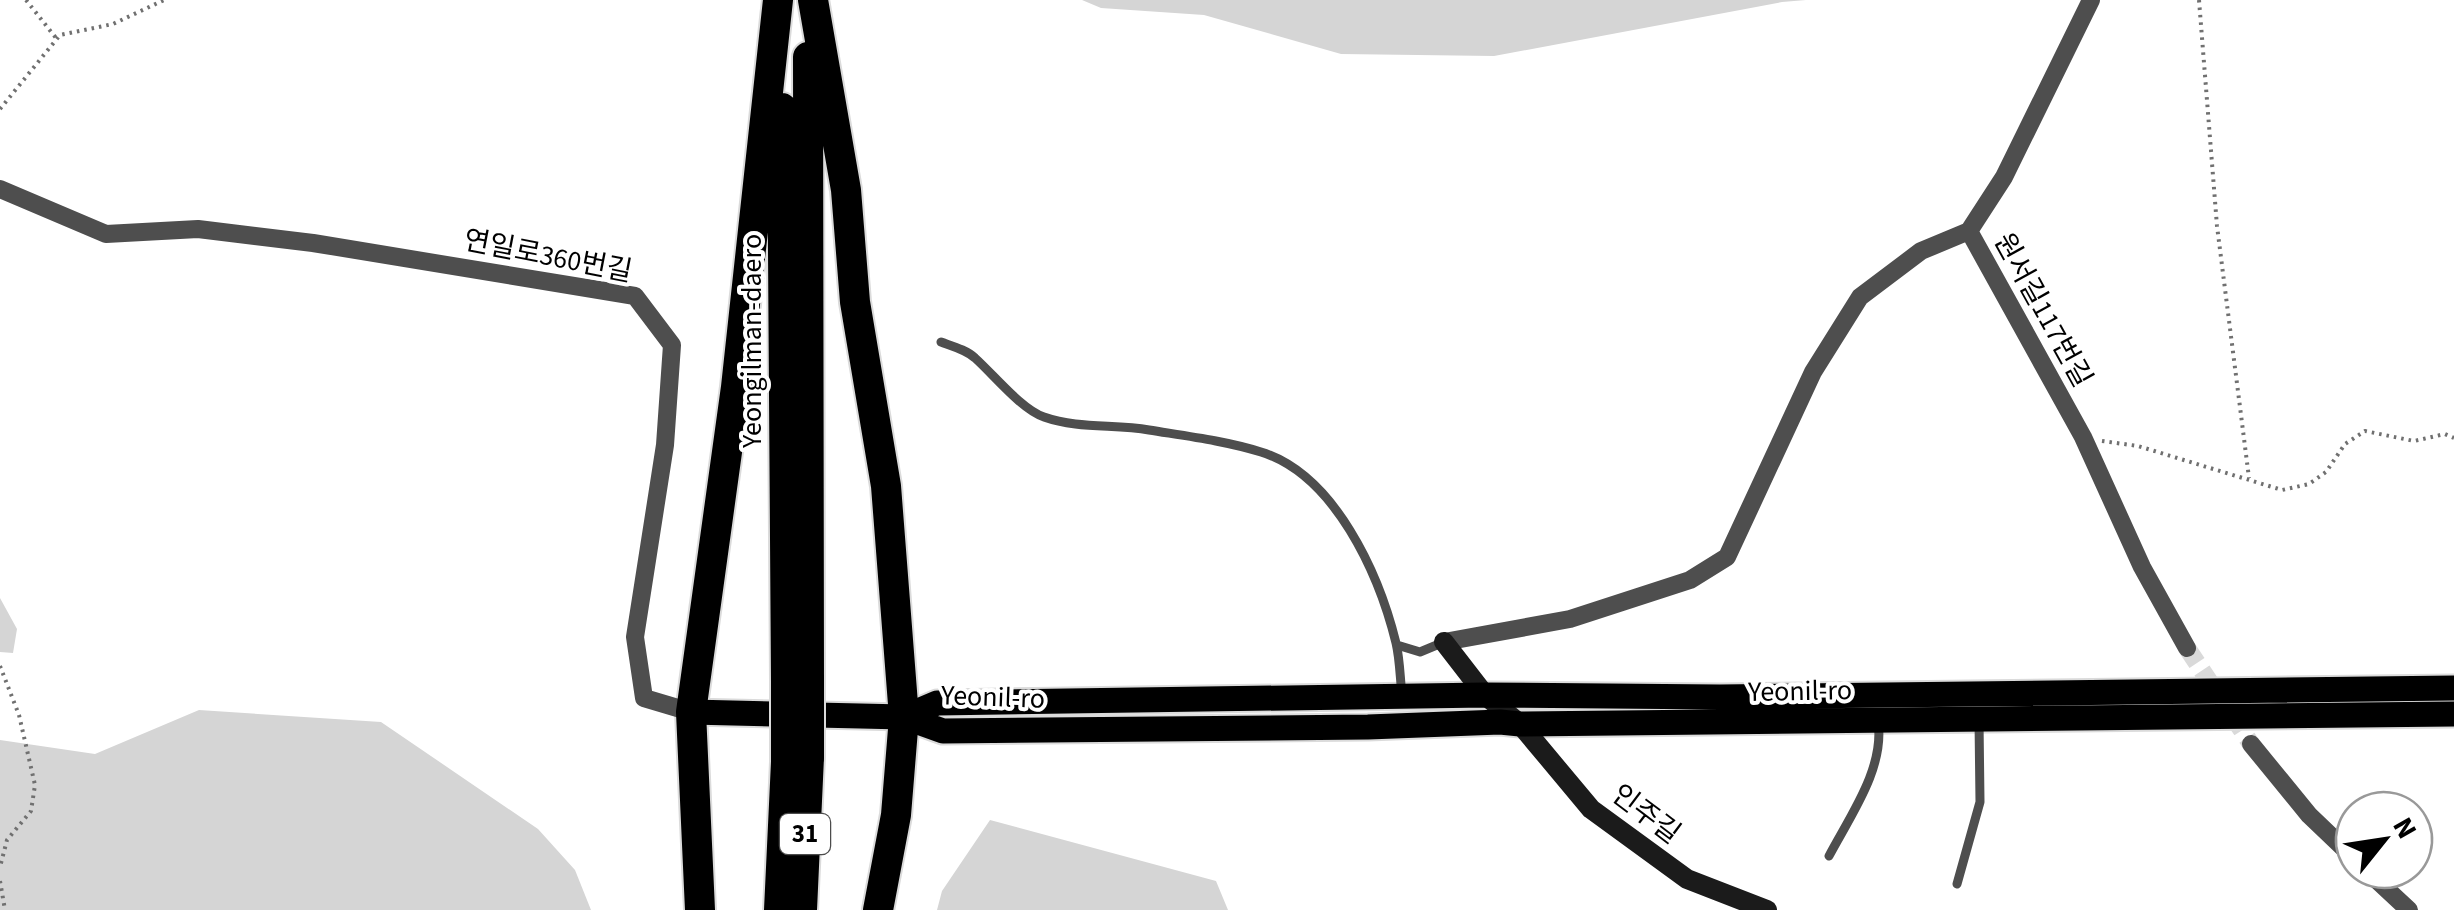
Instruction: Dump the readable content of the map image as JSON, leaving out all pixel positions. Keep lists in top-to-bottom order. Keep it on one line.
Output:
{"streets":{"highway":["Yeongilman-daero","31"],"main road":["Yeonil-ro"],"street":["연일로360번길","원서길117번길","인주길"]},"crossings":[["Yeonil-ro","인주길"]],"north":"top right"}
